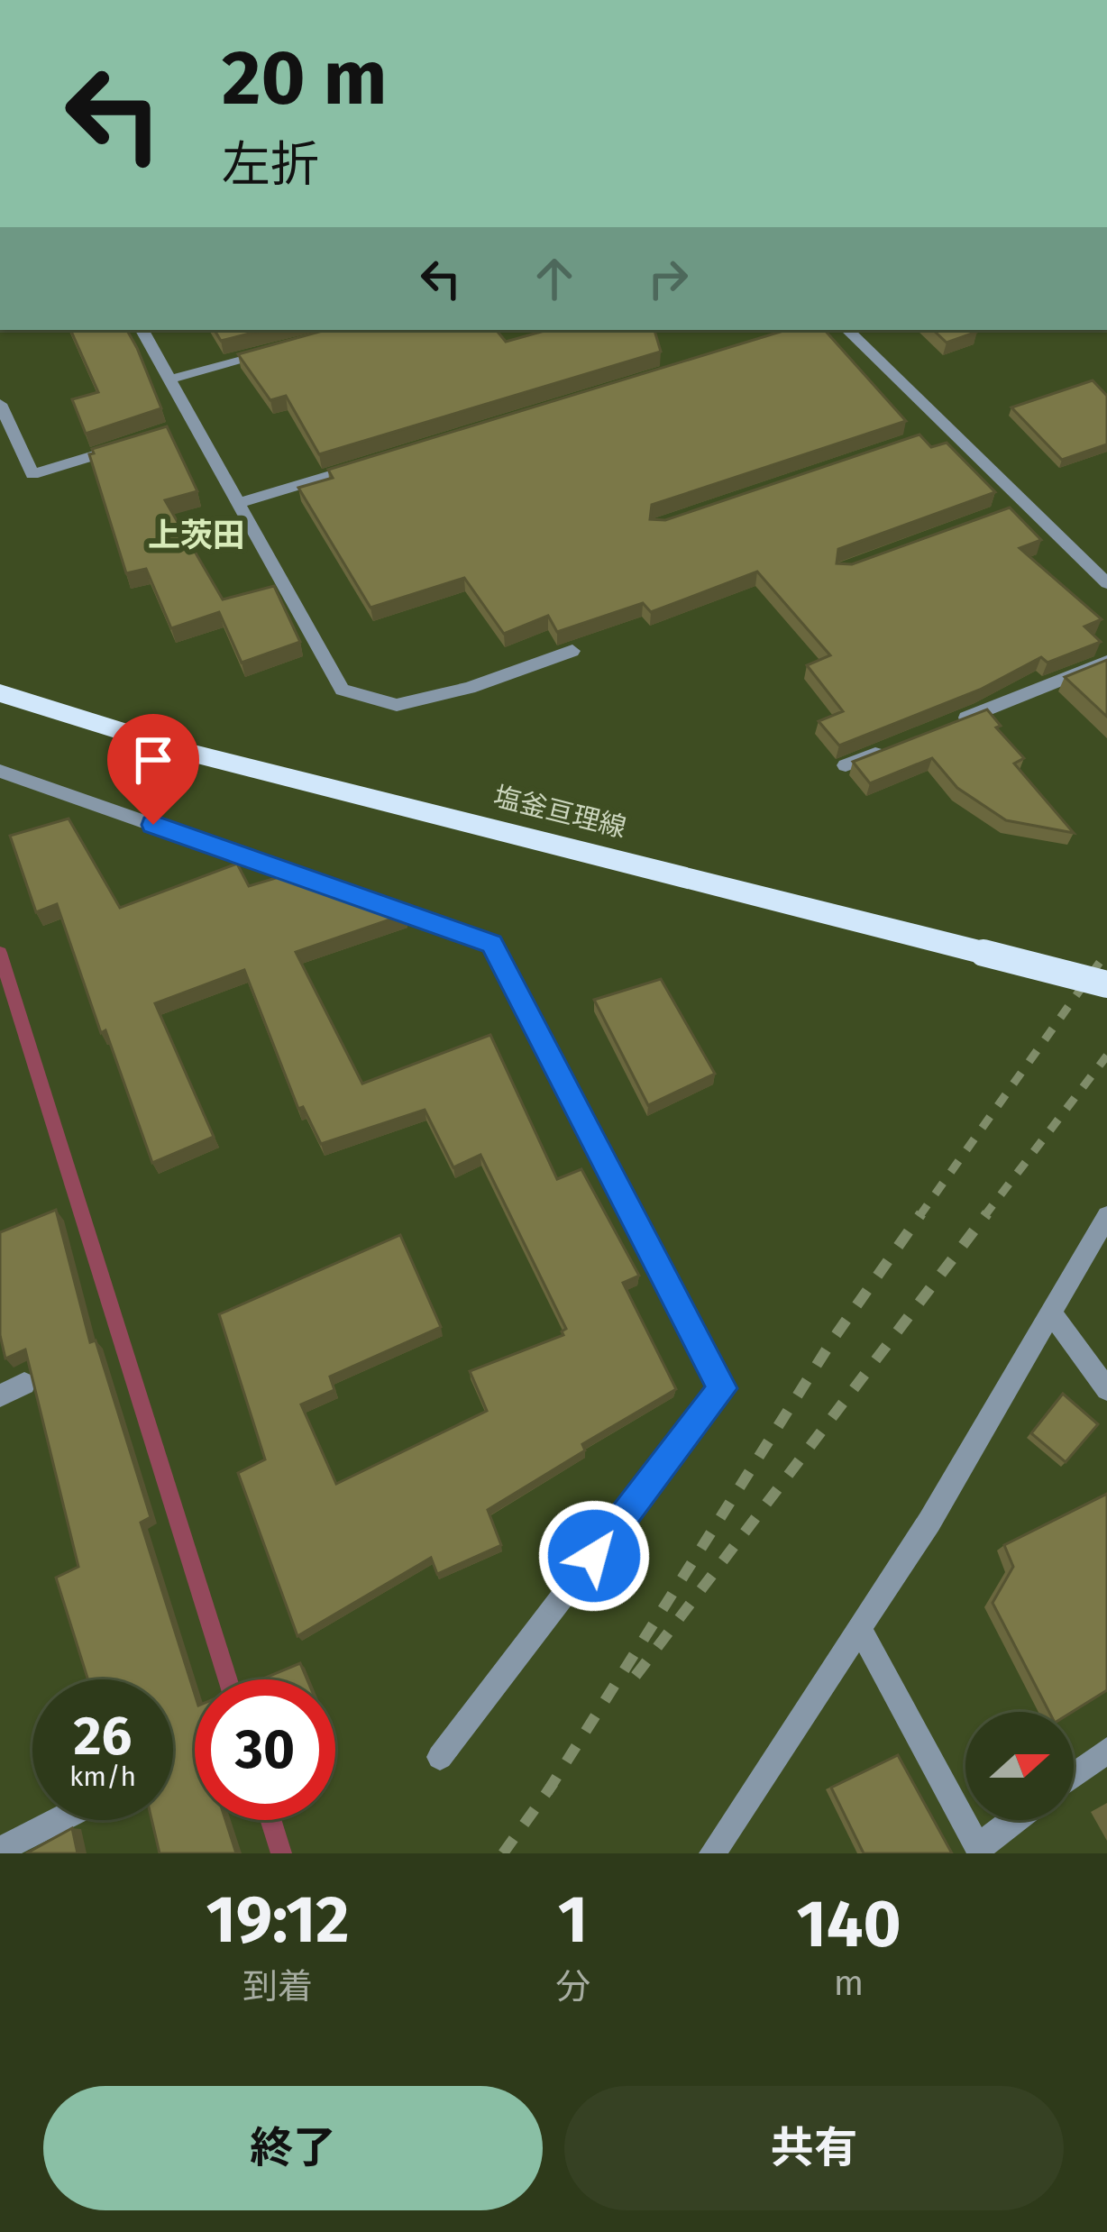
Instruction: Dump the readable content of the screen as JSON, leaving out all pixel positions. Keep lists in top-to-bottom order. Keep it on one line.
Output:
{"streets":{"main road":["塩釜亘理線"]},"districts":["上茨田"],"north":"right","page":{"turn":["20 m","左折"],"speed":"26 km/h","limit":"30","eta":["19:12","到着","1","分","140","m"],"buttons":["終了","共有"]}}
